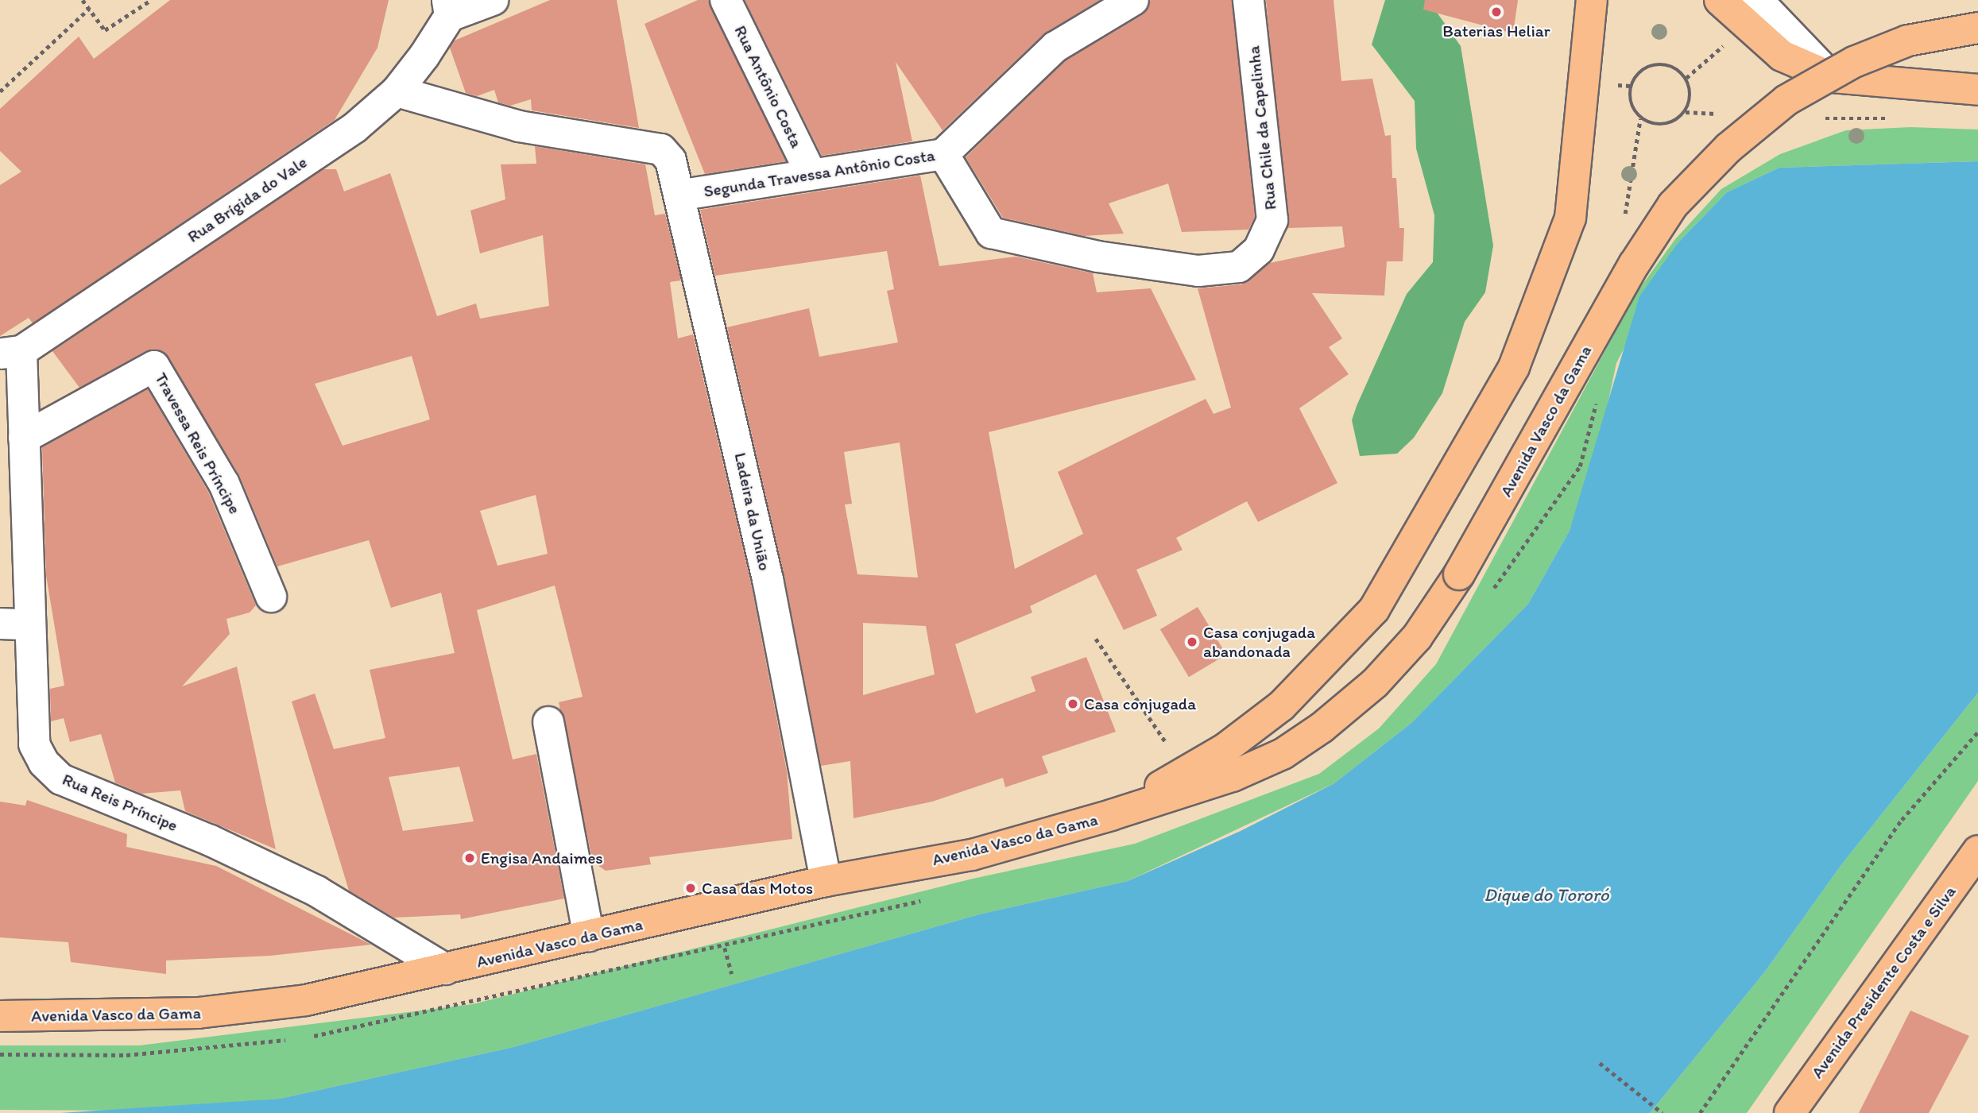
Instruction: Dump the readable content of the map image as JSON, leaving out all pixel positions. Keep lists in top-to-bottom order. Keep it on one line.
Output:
{"streets":{"main road":["Avenida Vasco da Gama","Avenida Presidente Costa e Silva"],"street":["Rua Antônio Costa","Rua Chile da Capelinha","Segunda Travessa Antônio Costa","Rua Brígida do Vale","Travessa Reis Príncipe","Ladeira da União","Rua Reis Príncipe"]},"crossings":[["Rua Antônio Costa","Segunda Travessa Antônio Costa"],["Rua Chile da Capelinha","Segunda Travessa Antônio Costa"],["Segunda Travessa Antônio Costa","Ladeira da União"],["Rua Brígida do Vale","Ladeira da União"],["Rua Brígida do Vale","Rua Reis Príncipe"],["Avenida Vasco da Gama","Ladeira da União"],["Avenida Vasco da Gama","Rua Reis Príncipe"],["Travessa Reis Príncipe","Rua Reis Príncipe"]],"water":["Dique do Tororó"],"places":["Baterias Heliar","Casa conjugada abandonada","Casa conjugada","Engisa Andaimes","Casa das Motos"]}
